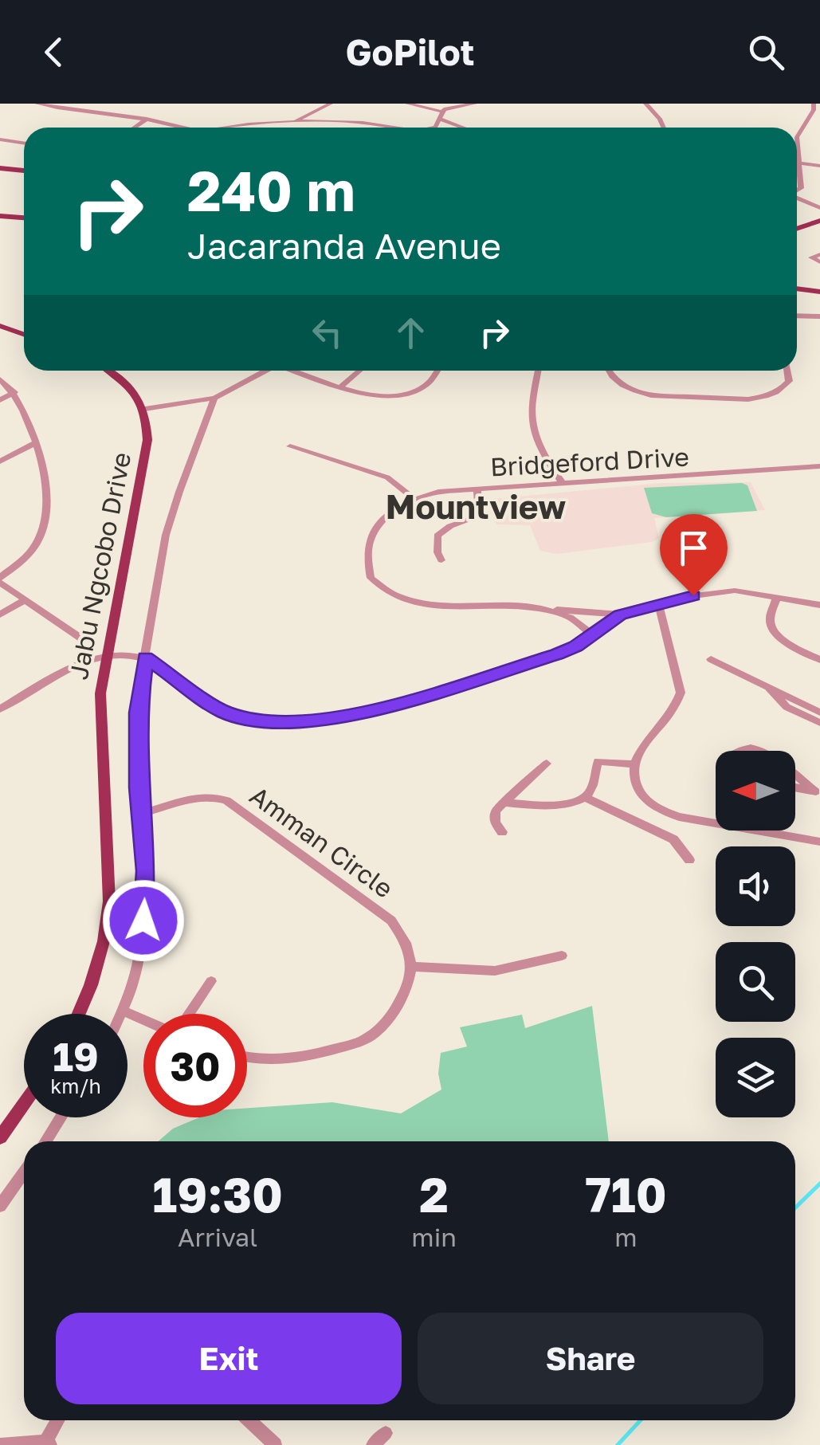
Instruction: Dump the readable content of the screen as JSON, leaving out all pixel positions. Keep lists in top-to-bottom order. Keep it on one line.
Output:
{"streets":{"main road":["Jabu Ngcobo Drive"],"street":["Bridgeford Drive","Amman Circle"]},"districts":["Mountview"],"north":"left","page":{"header":"GoPilot","turn":["240 m","Jacaranda Avenue"],"speed":"19 km/h","limit":"30","eta":["19:30","Arrival","2","min","710","m"],"buttons":["Exit","Share"]}}
